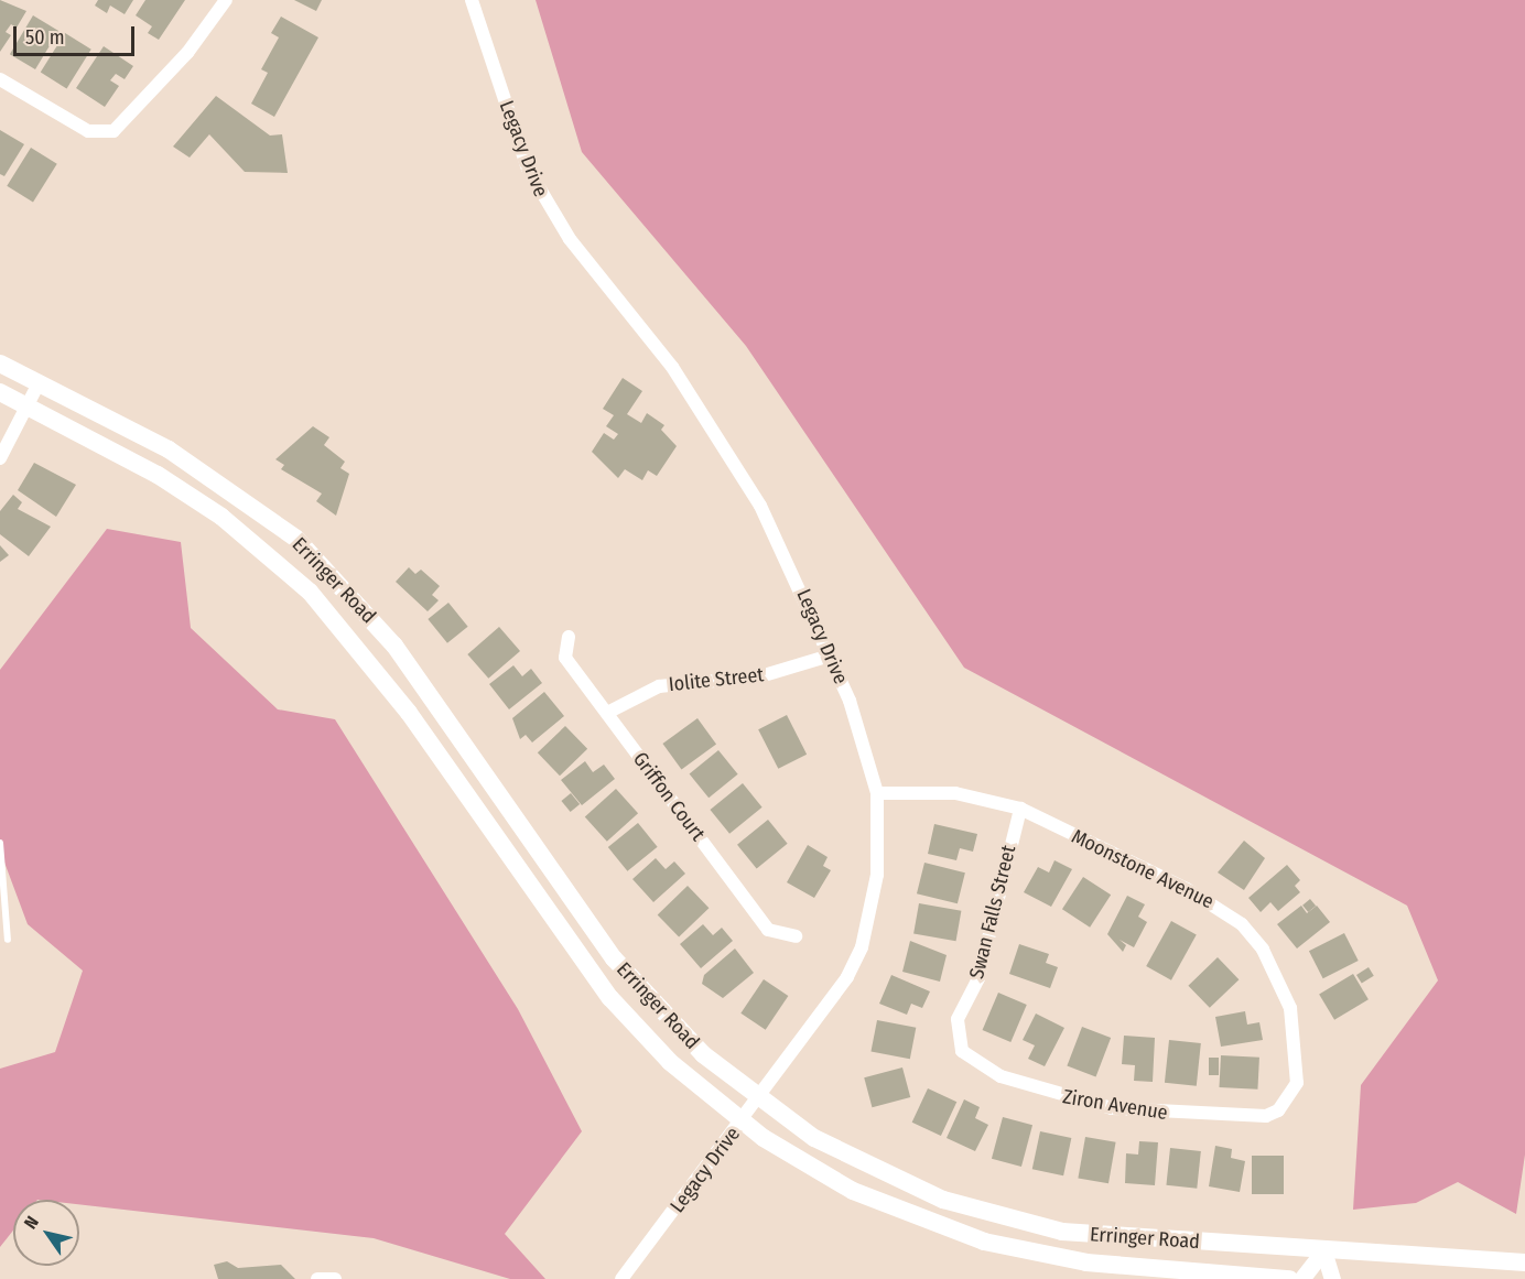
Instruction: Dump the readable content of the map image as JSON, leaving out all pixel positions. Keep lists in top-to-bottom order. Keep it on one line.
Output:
{"streets":{"main road":["Erringer Road"],"street":["Legacy Drive","Iolite Street","Griffon Court","Moonstone Avenue","Swan Falls Street","Ziron Avenue"]},"crossings":[["Legacy Drive","Erringer Road"],["Legacy Drive","Iolite Street"],["Legacy Drive","Moonstone Avenue"],["Iolite Street","Griffon Court"],["Moonstone Avenue","Swan Falls Street"],["Moonstone Avenue","Ziron Avenue"],["Swan Falls Street","Ziron Avenue"]],"scale_bar":"50 m","north":"top left"}
